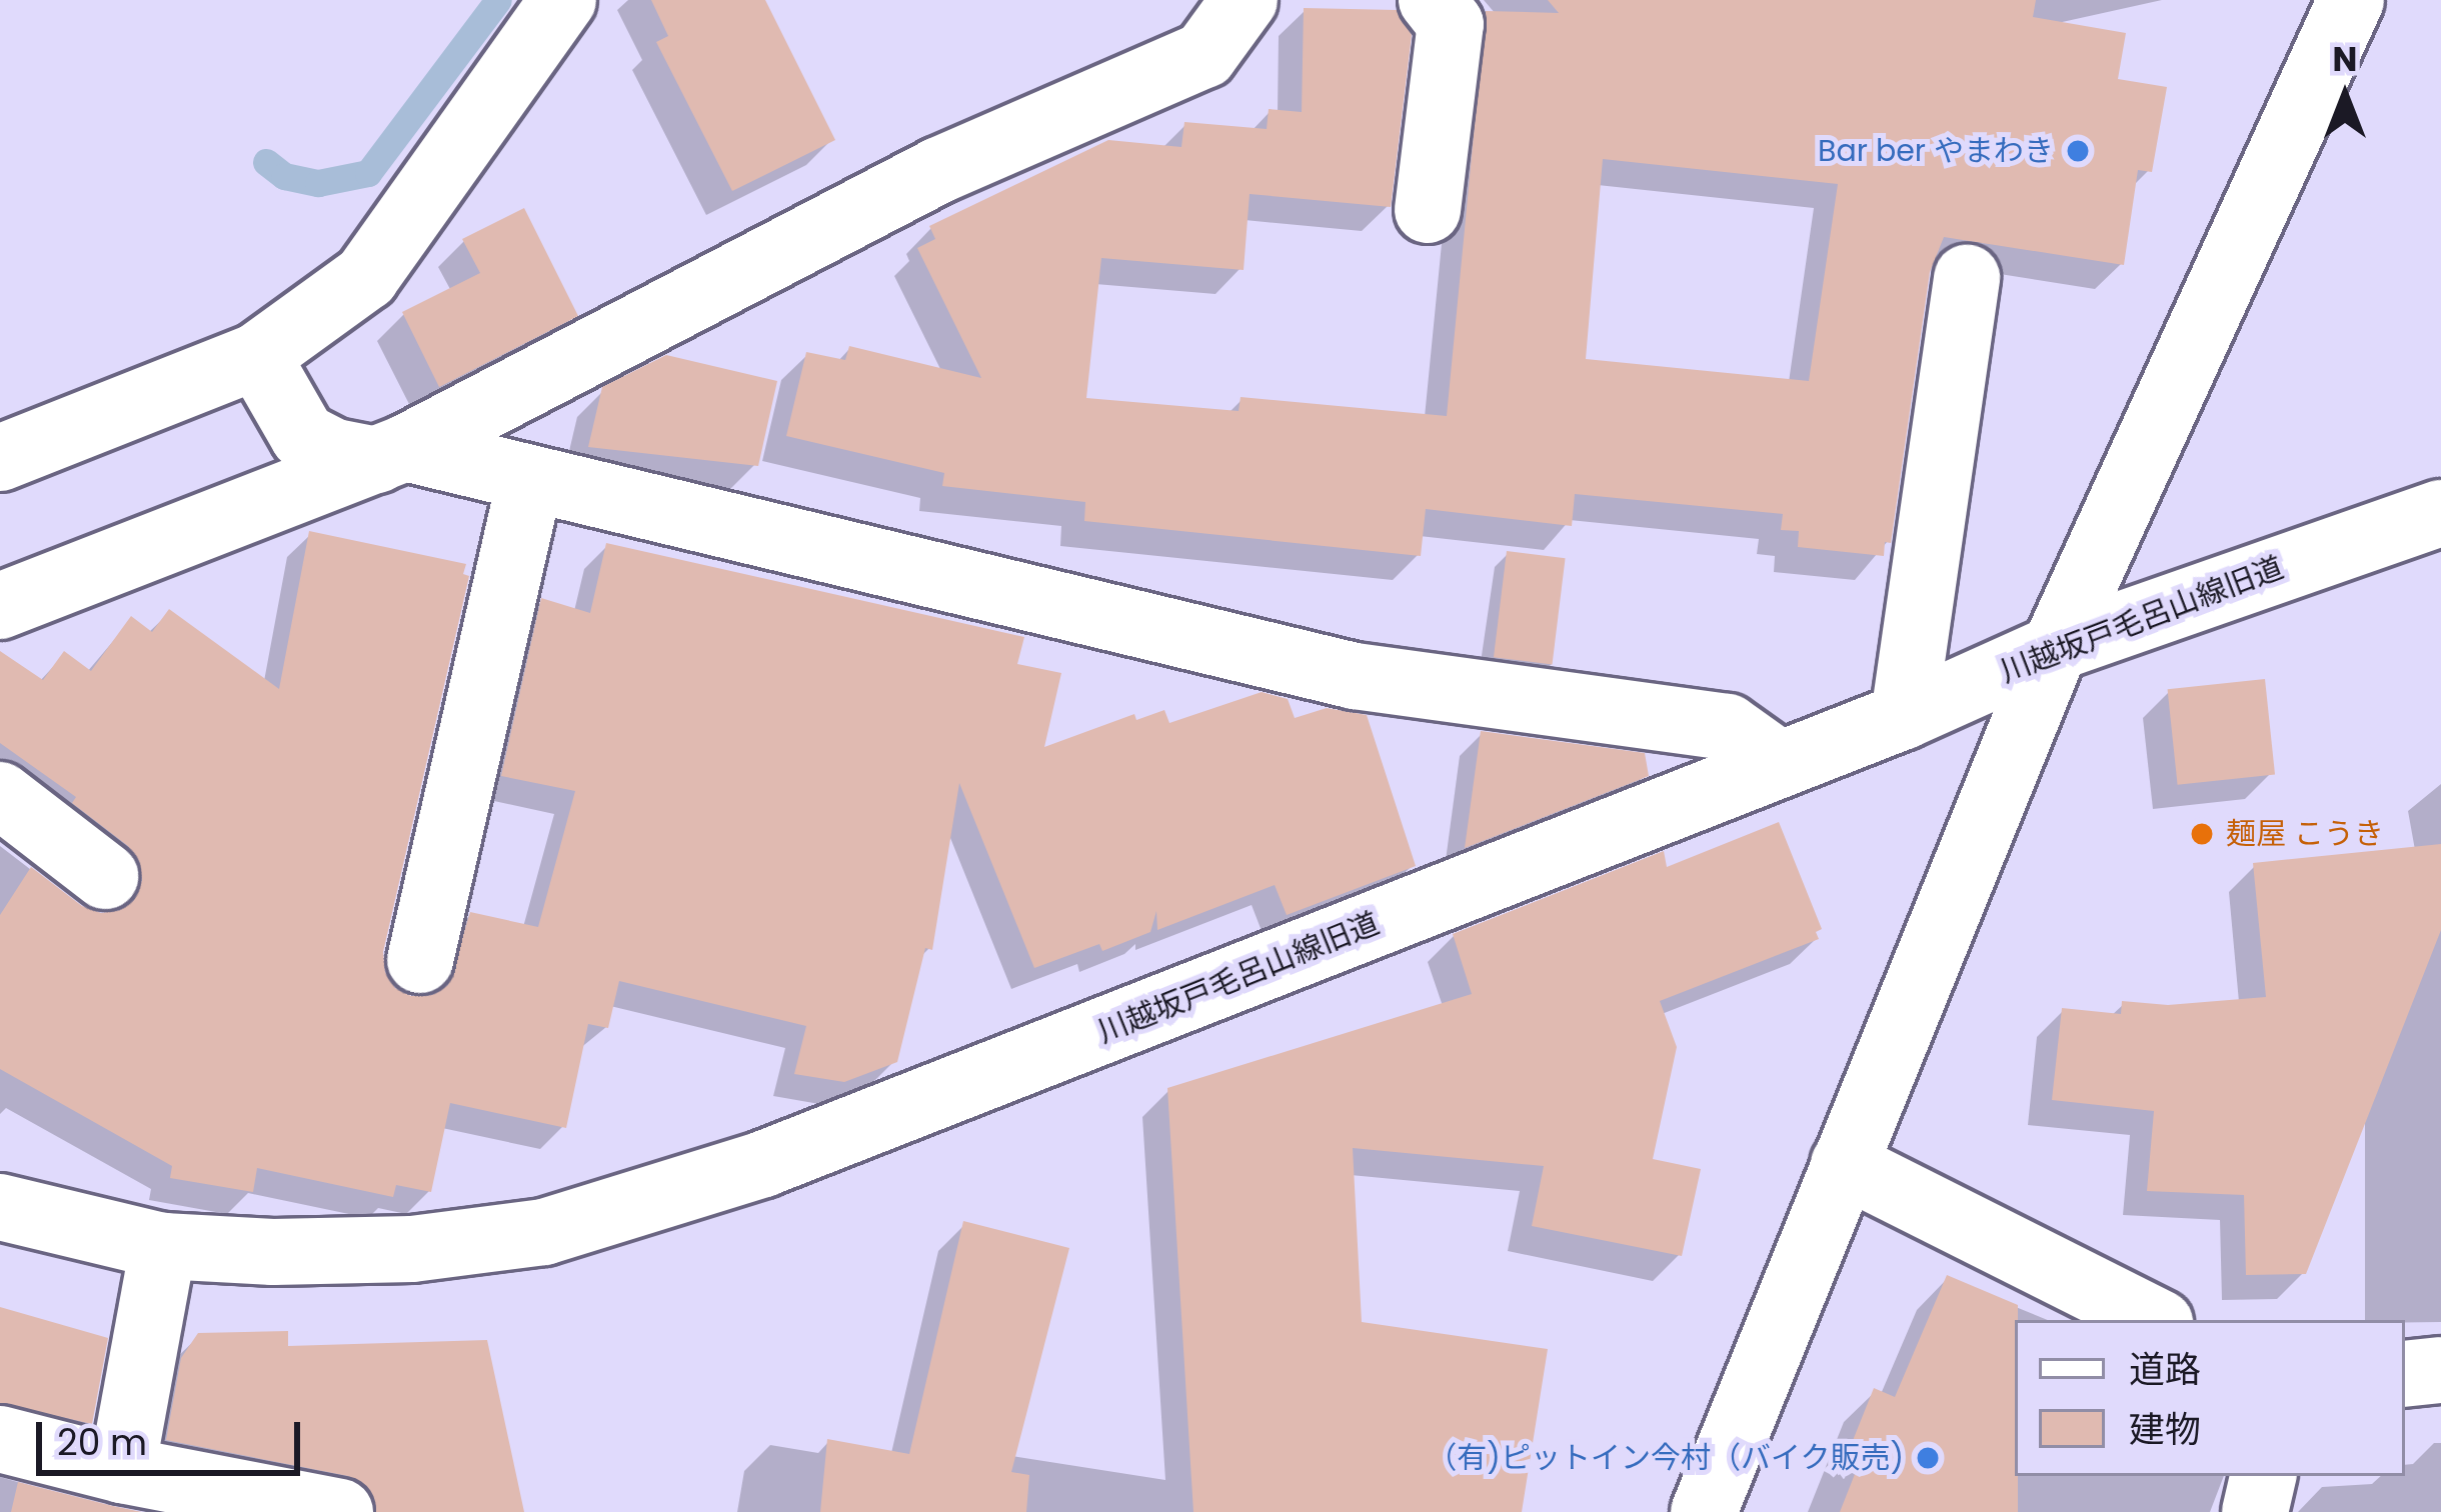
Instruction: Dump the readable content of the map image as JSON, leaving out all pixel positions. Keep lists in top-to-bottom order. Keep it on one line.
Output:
{"streets":{"street":["川越坂戸毛呂山線旧道"]},"places":["Bar ber やまわき","麺屋 こうき","（有)ピットイン今村（バイク販売)"],"legend":["道路","建物"],"scale_bar":"20 m","north":"top"}
